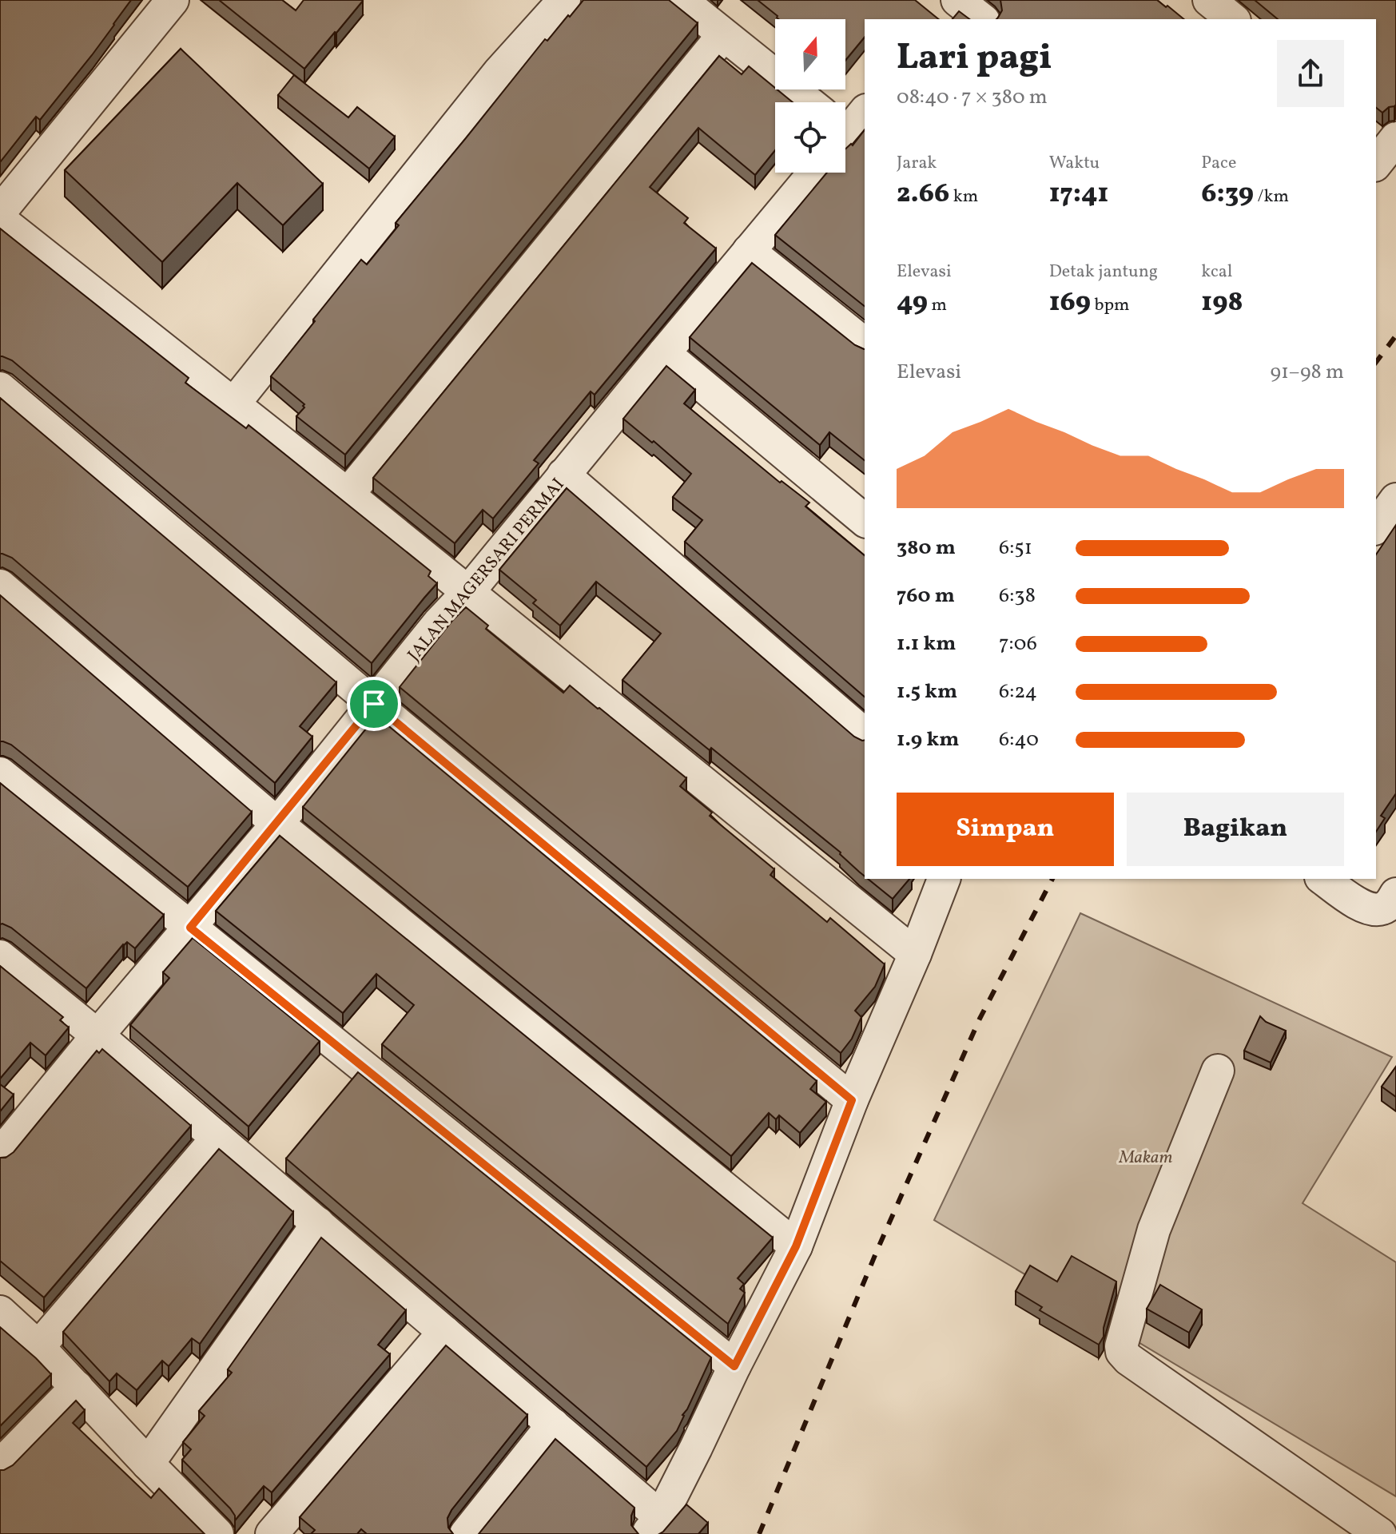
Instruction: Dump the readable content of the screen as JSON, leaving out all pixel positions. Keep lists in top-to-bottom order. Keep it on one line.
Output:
{"streets":{"street":["JALAN MAGERSARI PERMAI"]},"parks":["Makam"],"north":"top","page":{"heading":["Lari pagi","08:40 · 7 × 380 m"],"stats":[["Jarak","2.66 km"],["Waktu","17:41"],["Pace","6:39 /km"],["Elevasi","49 m"],["Detak jantung","169 bpm"],["kcal","198"]],"chart":["Elevasi","91–98 m"],"list":[{"name":"380 m","note":"6:51"},{"name":"760 m","note":"6:38"},{"name":"1.1 km","note":"7:06"},{"name":"1.5 km","note":"6:24"},{"name":"1.9 km","note":"6:40"}],"buttons":["Simpan","Bagikan"]}}
